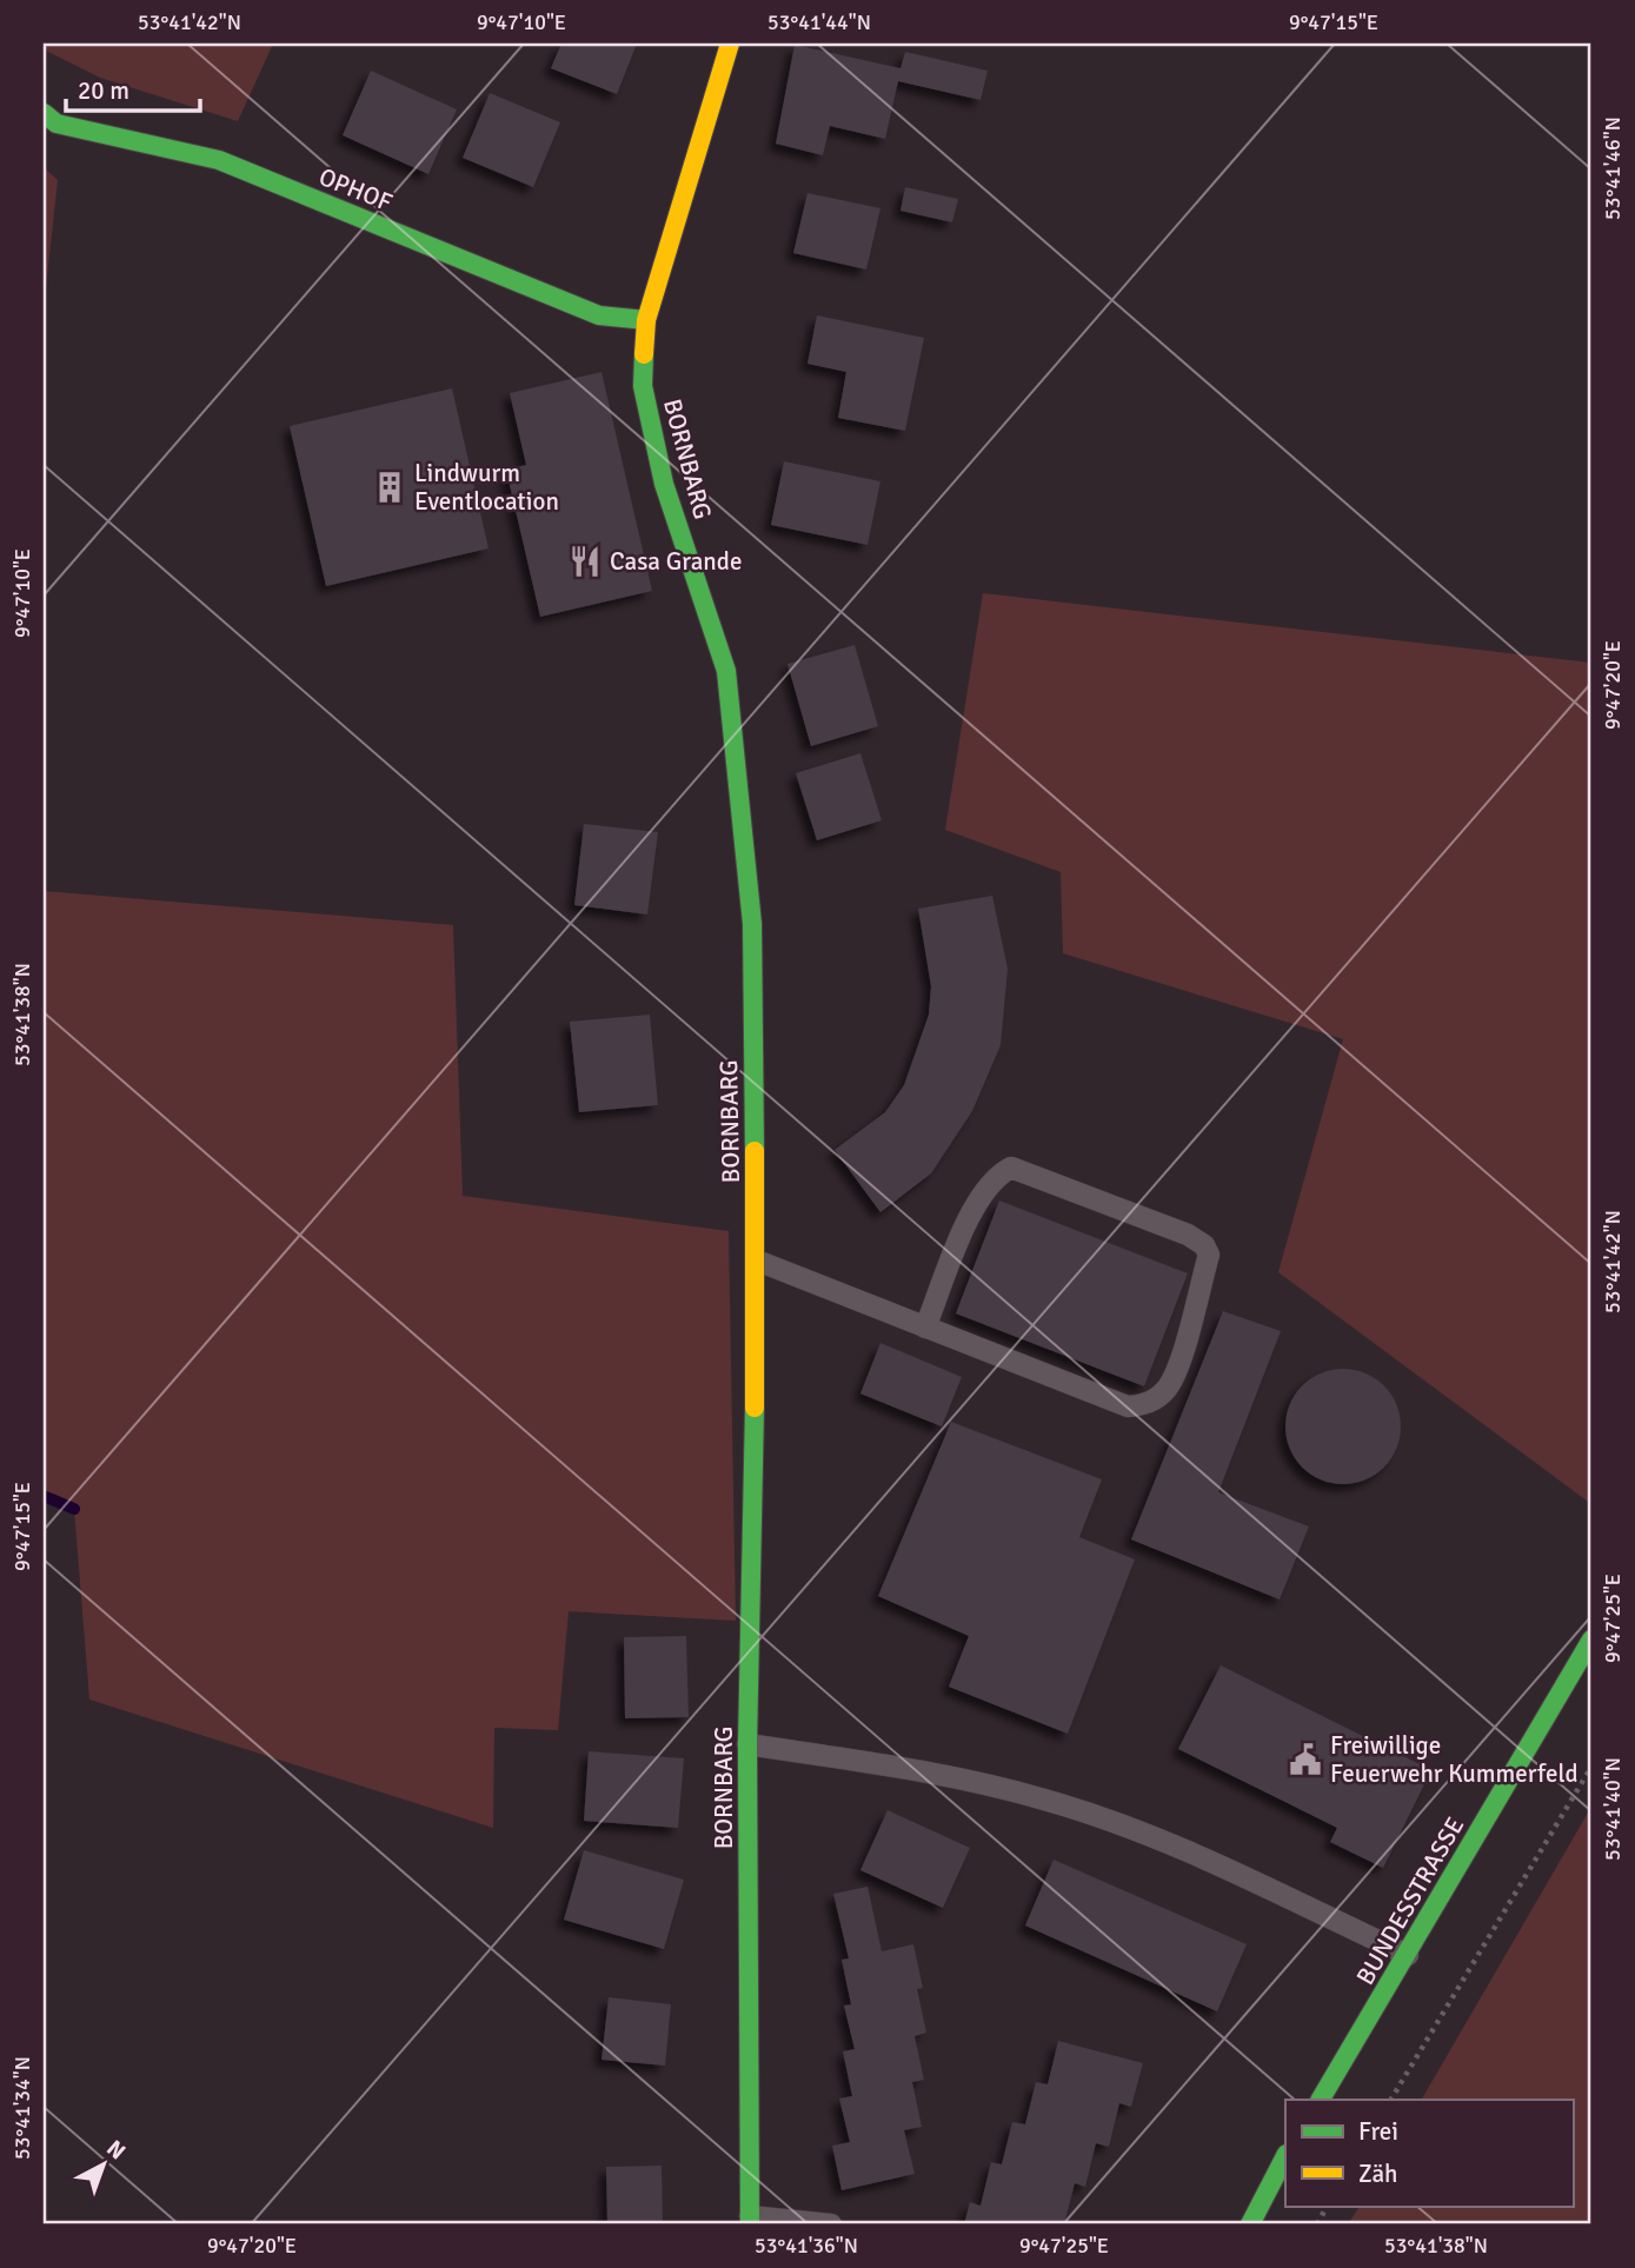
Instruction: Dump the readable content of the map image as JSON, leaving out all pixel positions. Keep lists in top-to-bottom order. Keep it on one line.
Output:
{"streets":{"street":["OPHOF","BORNBARG","BUNDESSTRASSE"]},"crossings":[["OPHOF","BORNBARG"]],"places":{"building":["Lindwurm Eventlocation"],"restaurant":["Casa Grande"],"public building":["Freiwillige Feuerwehr Kummerfeld"]},"legend":["Frei","Zäh"],"scale_bar":"20 m","north":"top right","coordinates":["53°41'42\"N","9°47'10\"E","53°41'44\"N","9°47'15\"E","53°41'46\"N","9°47'20\"E","53°41'38\"N","9°47'25\"E","53°41'40\"N","53°41'34\"N","53°41'36\"N"]}
